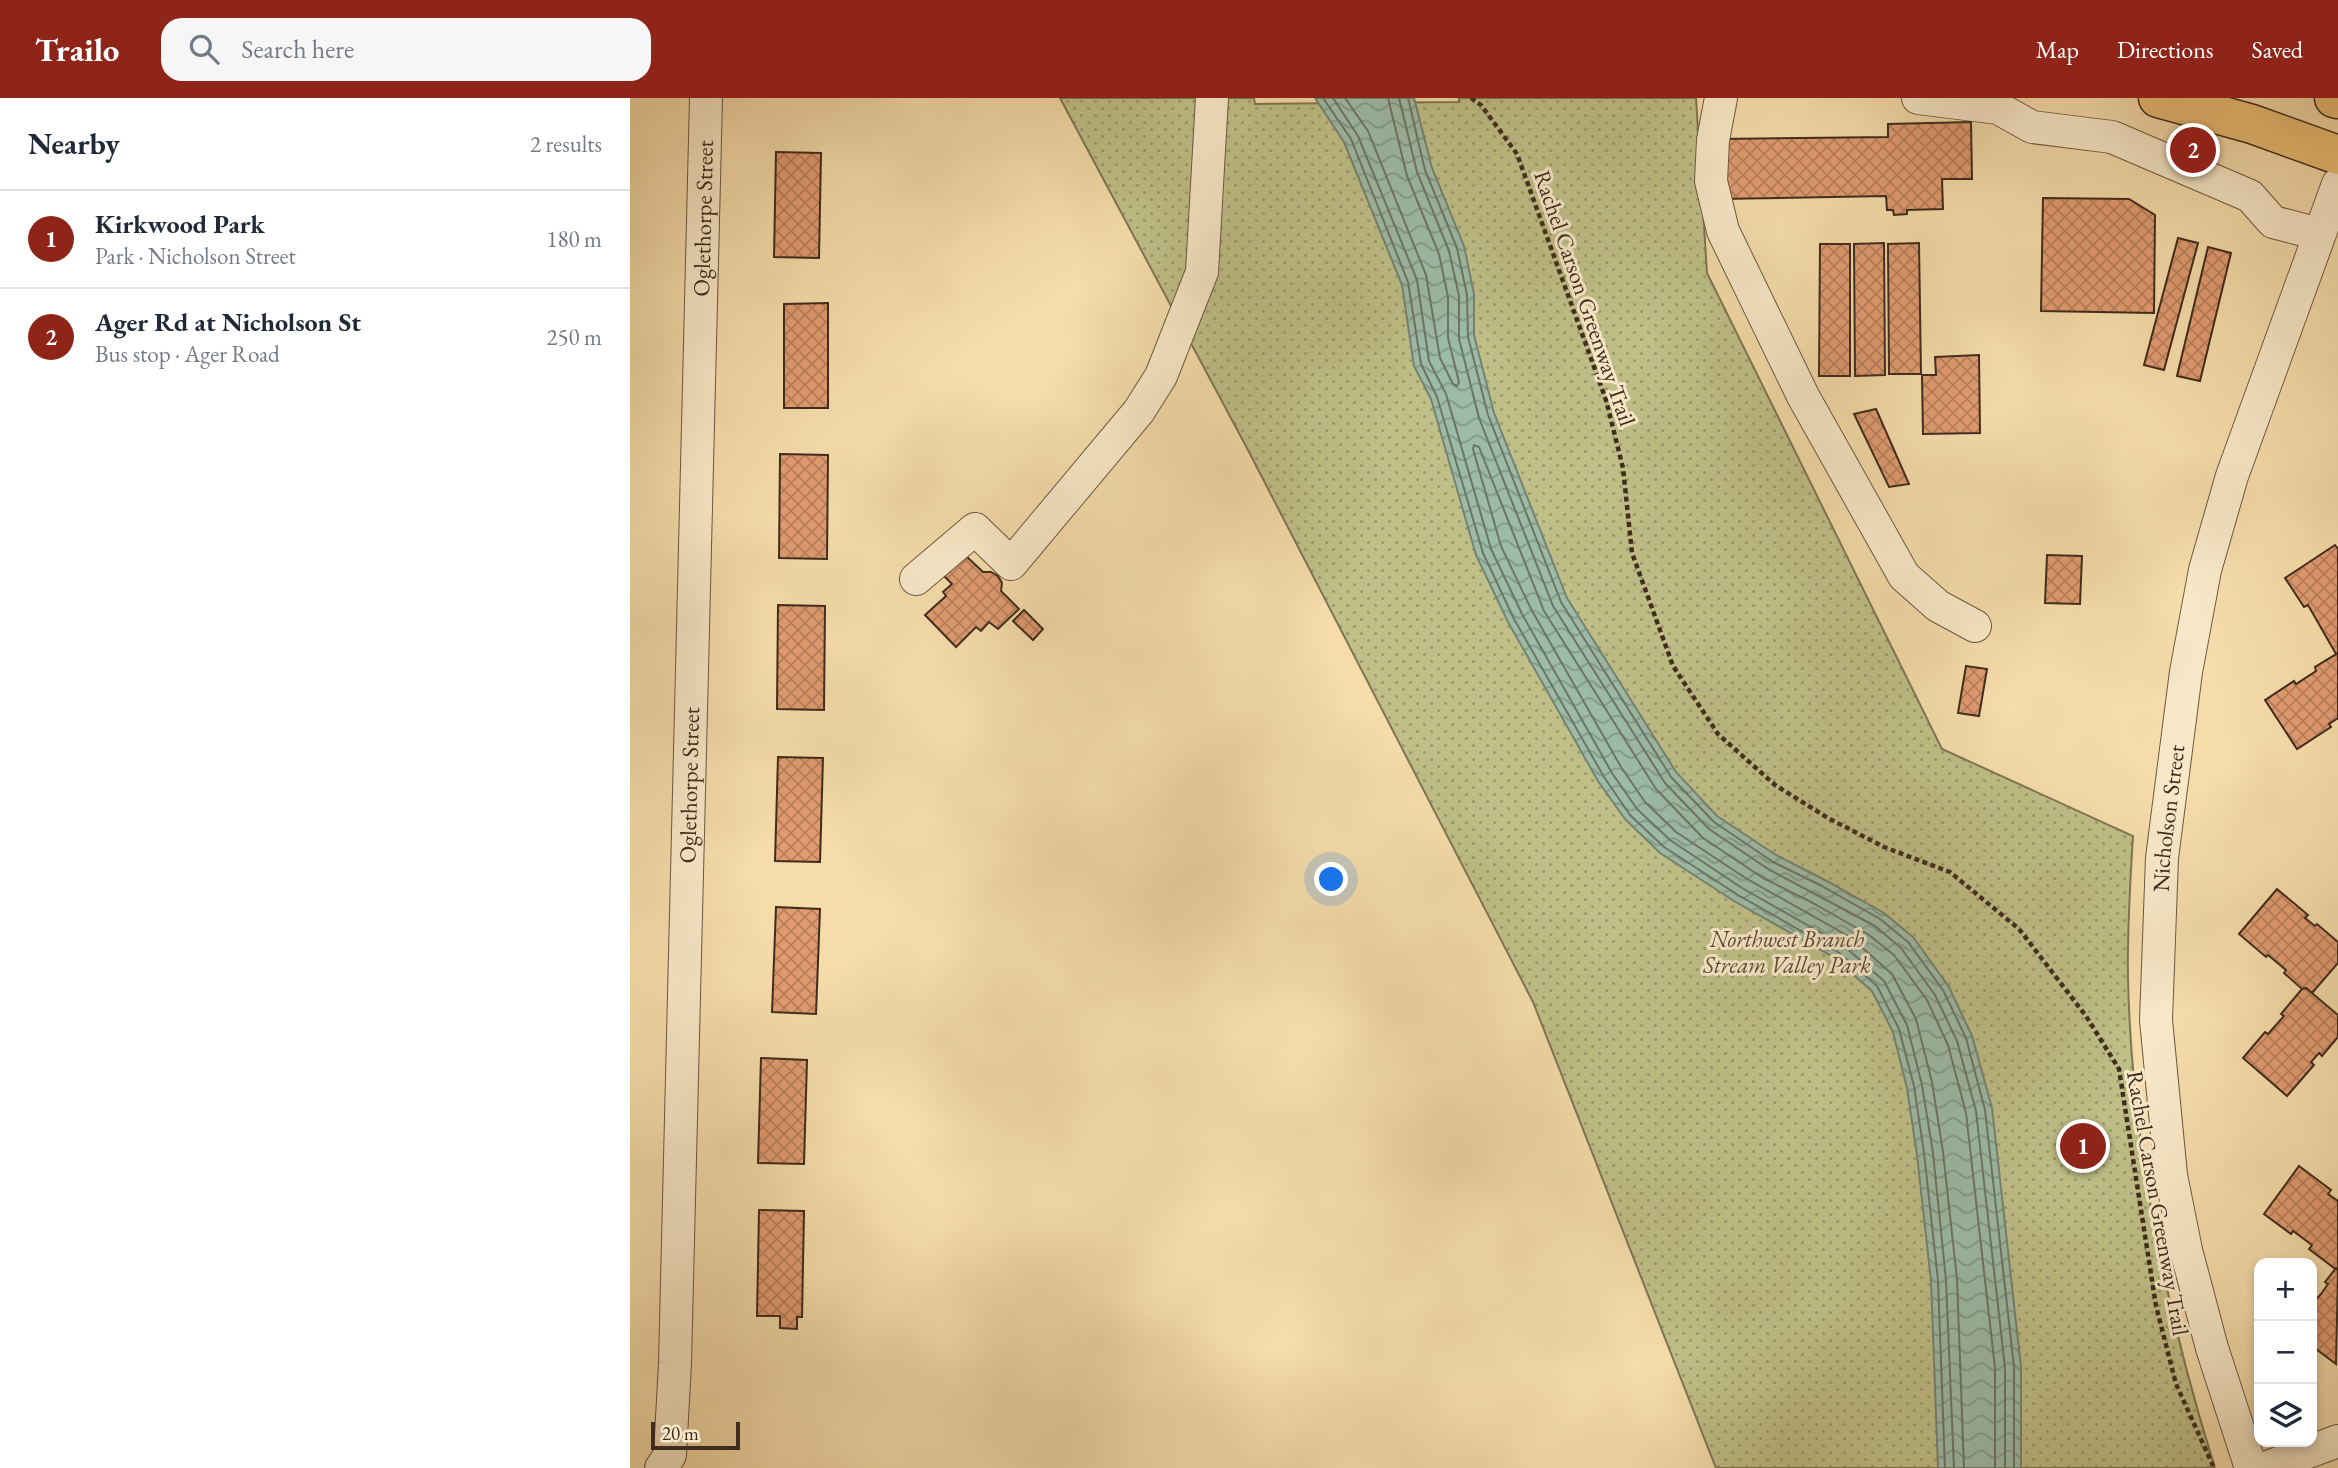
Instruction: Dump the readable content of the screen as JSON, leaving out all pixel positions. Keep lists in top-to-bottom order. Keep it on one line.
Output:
{"streets":{"street":["Oglethorpe Street","Nicholson Street"],"path":["Rachel Carson Greenway Trail"]},"parks":["Northwest Branch Stream Valley Park"],"scale_bar":"20 m","page":{"header":"Trailo","search":"Search here","nav":["Map","Directions","Saved"],"heading":["Nearby","2 results"],"pins":["2","1"],"list":[{"mark":"1","name":"Kirkwood Park","note":"Park · Nicholson Street","value":"180 m"},{"mark":"2","name":"Ager Rd at Nicholson St","note":"Bus stop · Ager Road","value":"250 m"}],"map_buttons":["+","−"],"scale":"20 m"}}
